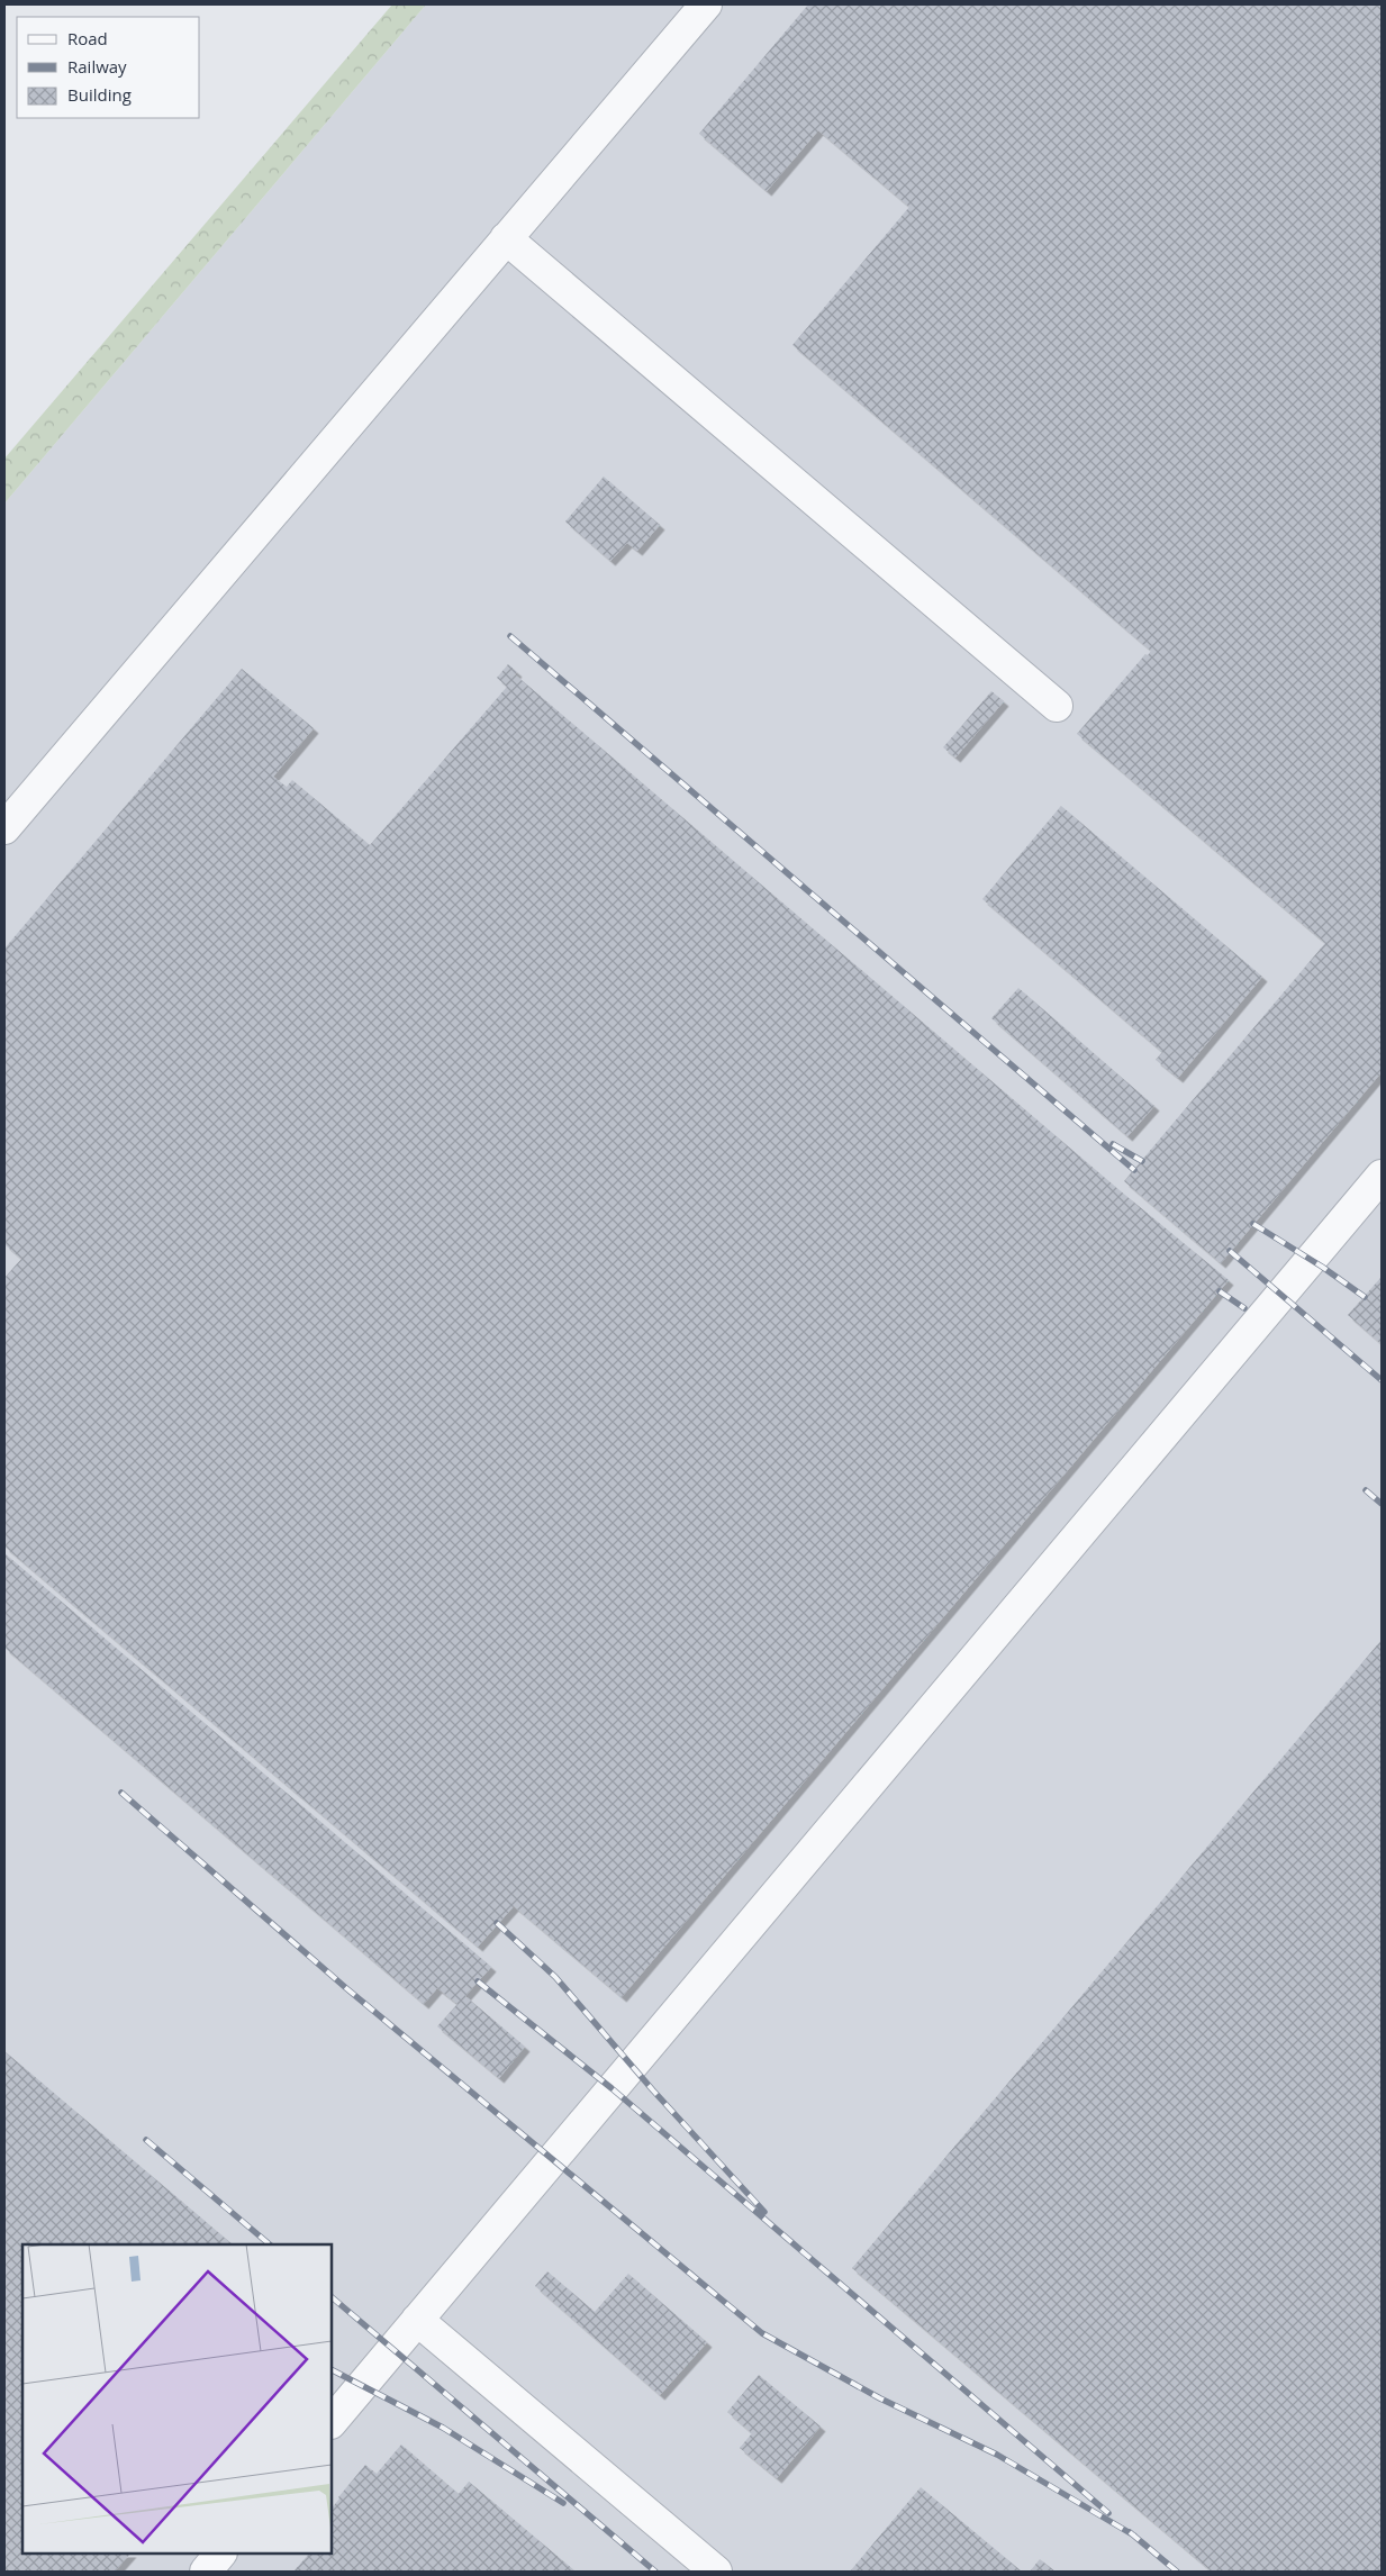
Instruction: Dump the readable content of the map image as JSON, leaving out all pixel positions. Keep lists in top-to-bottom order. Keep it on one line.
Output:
{"legend":["Road","Railway","Building"]}
